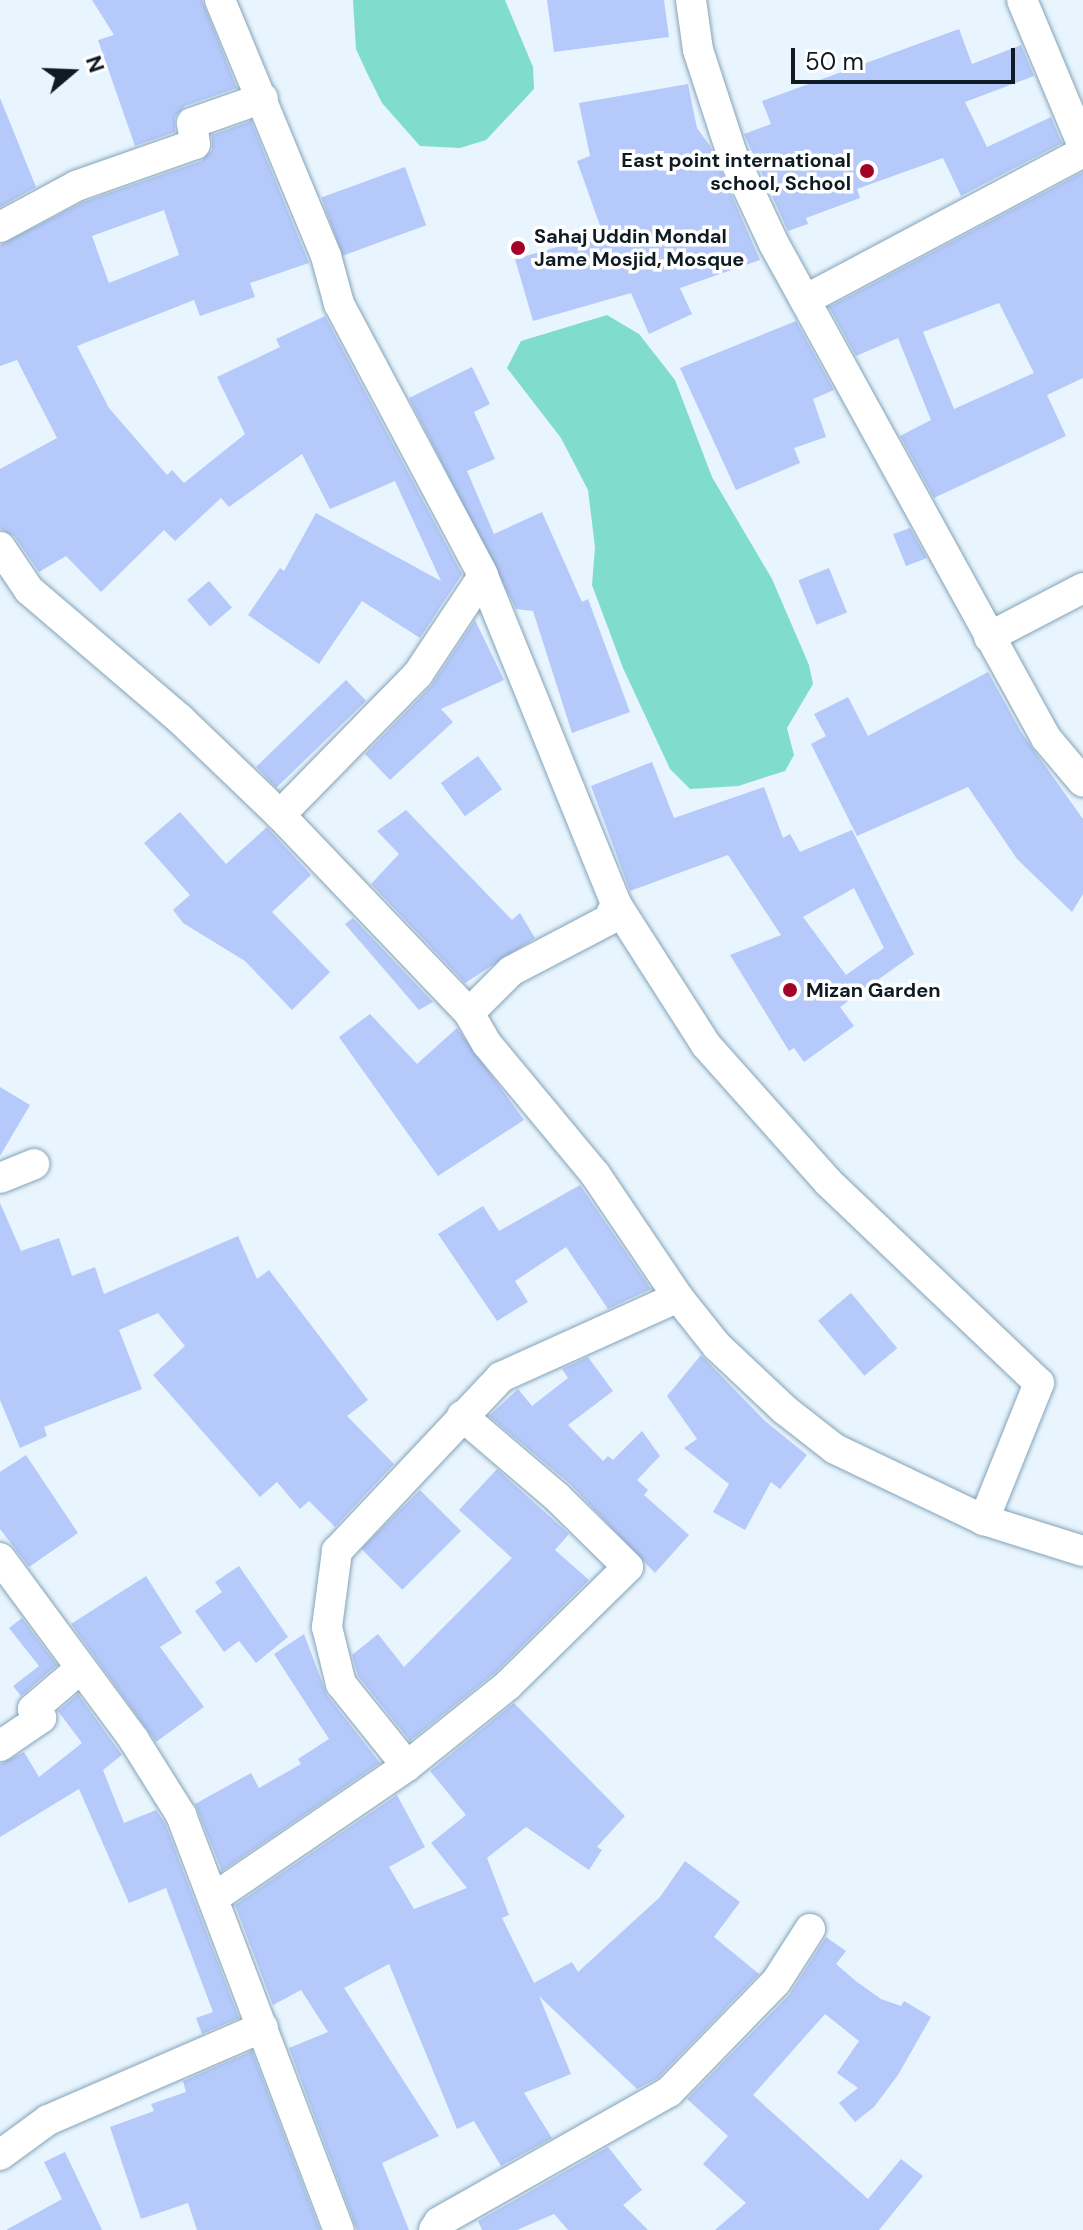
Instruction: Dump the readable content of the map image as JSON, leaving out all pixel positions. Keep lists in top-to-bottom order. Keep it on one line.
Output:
{"places":["East point international school, School","Sahaj Uddin Mondal Jame Mosjid, Mosque","Mizan Garden"],"scale_bar":"50 m","north":"right"}
